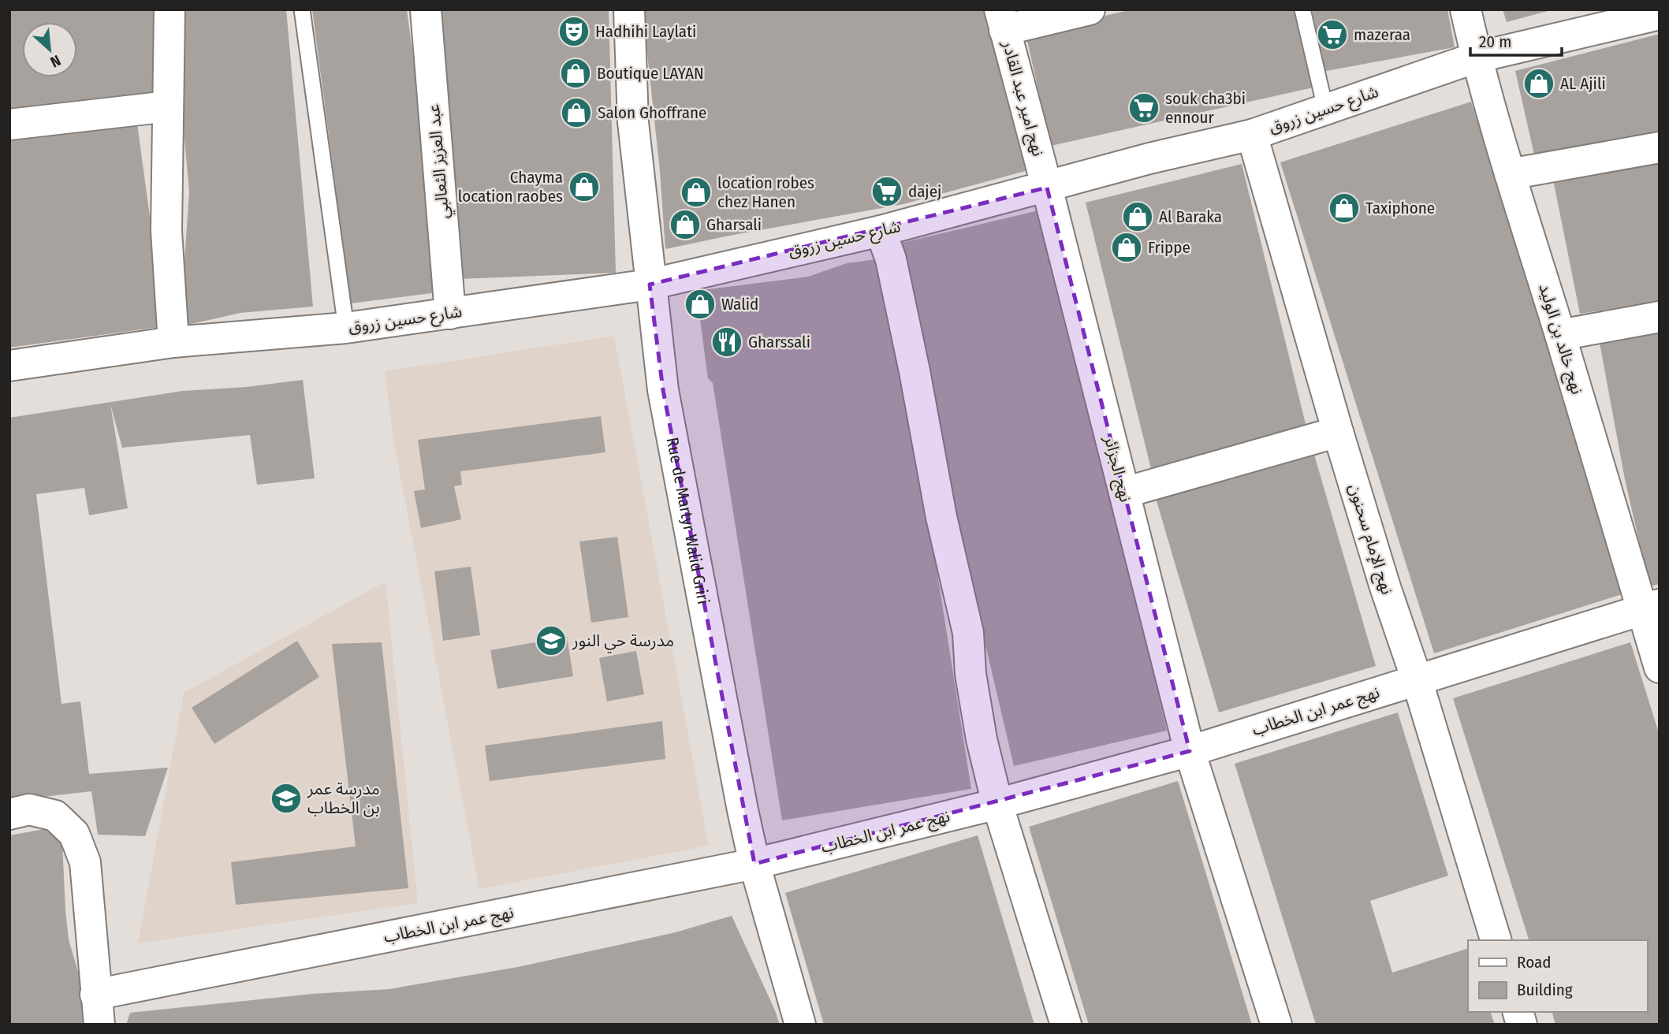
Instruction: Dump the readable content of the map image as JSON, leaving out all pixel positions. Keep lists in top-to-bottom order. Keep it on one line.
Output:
{"streets":{"street":["نهج امير عبد القادر","شارع حسين زروق","عبد العزيز الثعالبي","نهج خالد بن الوليد","نهج الجزائر","Rue de Martyr Walid Griri","نهج الإمام سحنون","نهج عمر ابن الخطاب"]},"crossings":[["نهج امير عبد القادر","شارع حسين زروق"],["نهج امير عبد القادر","نهج الجزائر"],["شارع حسين زروق","عبد العزيز الثعالبي"],["شارع حسين زروق","نهج خالد بن الوليد"],["شارع حسين زروق","نهج الجزائر"],["شارع حسين زروق","Rue de Martyr Walid Griri"],["شارع حسين زروق","نهج الإمام سحنون"],["نهج خالد بن الوليد","نهج عمر ابن الخطاب"],["نهج الجزائر","نهج عمر ابن الخطاب"],["Rue de Martyr Walid Griri","نهج عمر ابن الخطاب"],["نهج الإمام سحنون","نهج عمر ابن الخطاب"]],"places":{"theatre":["Hadhihi Laylati"],"supermarket":["mazeraa","souk cha3bi ennour","dajej"],"shop":["Boutique LAYAN","AL Ajili","Salon Ghoffrane","Chayma location raobes","location robes chez Hanen","Taxiphone","Al Baraka","Gharsali","Frippe","Walid"],"restaurant":["Gharssali"],"school or university":["مدرسة حي النور","مدرسة عمر بن الخطاب"]},"legend":["Road","Building"],"scale_bar":"20 m","north":"bottom right"}
